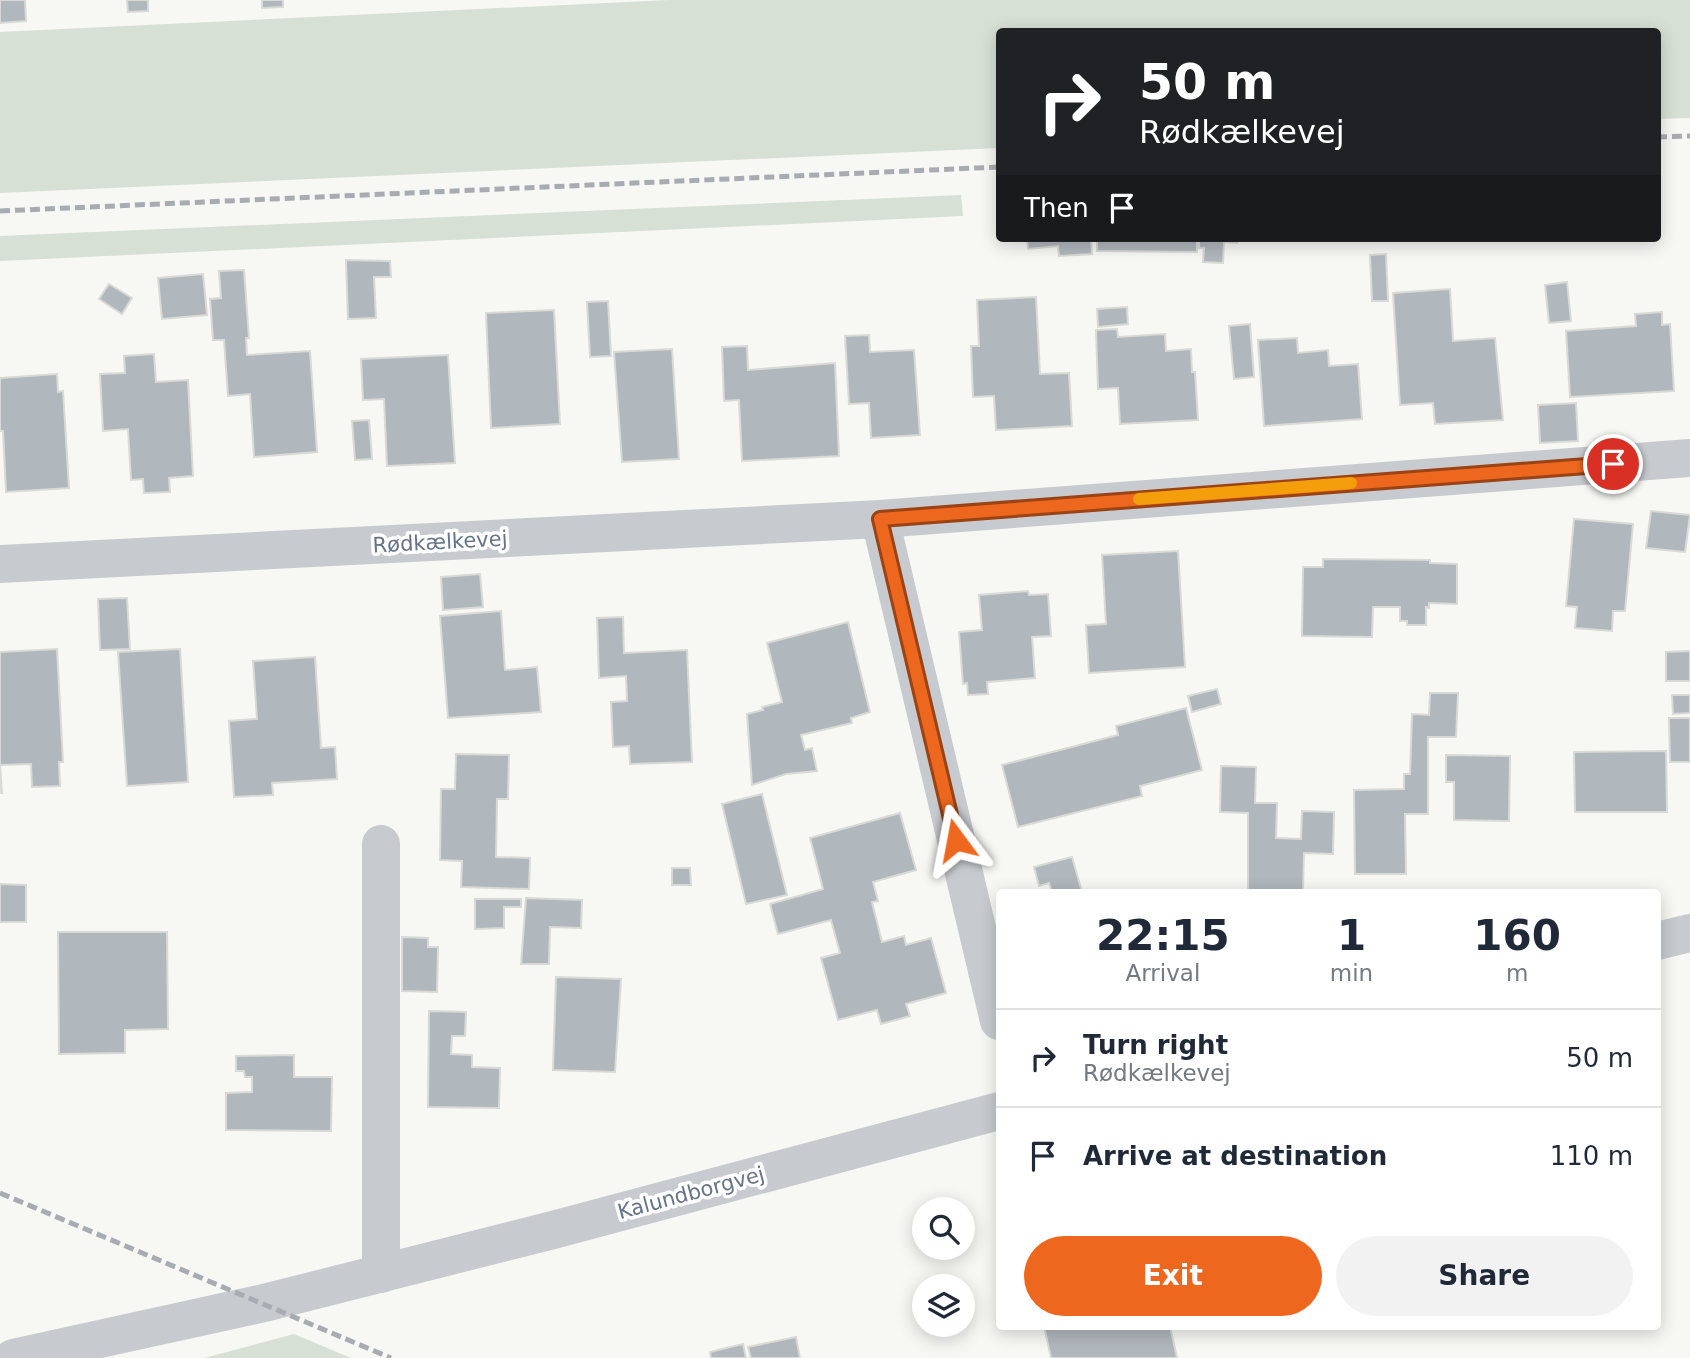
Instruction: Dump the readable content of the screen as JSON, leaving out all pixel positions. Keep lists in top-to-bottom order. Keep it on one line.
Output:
{"streets":{"street":["Rødkælkevej","Kalundborgvej"]},"page":{"turn":["50 m","Rødkælkevej"],"then":"Then","eta":["22:15","Arrival","1","min","160","m"],"list":[{"name":"Turn right","note":"Rødkælkevej","value":"50 m"},{"name":"Arrive at destination","value":"110 m"}],"buttons":["Exit","Share"]}}
